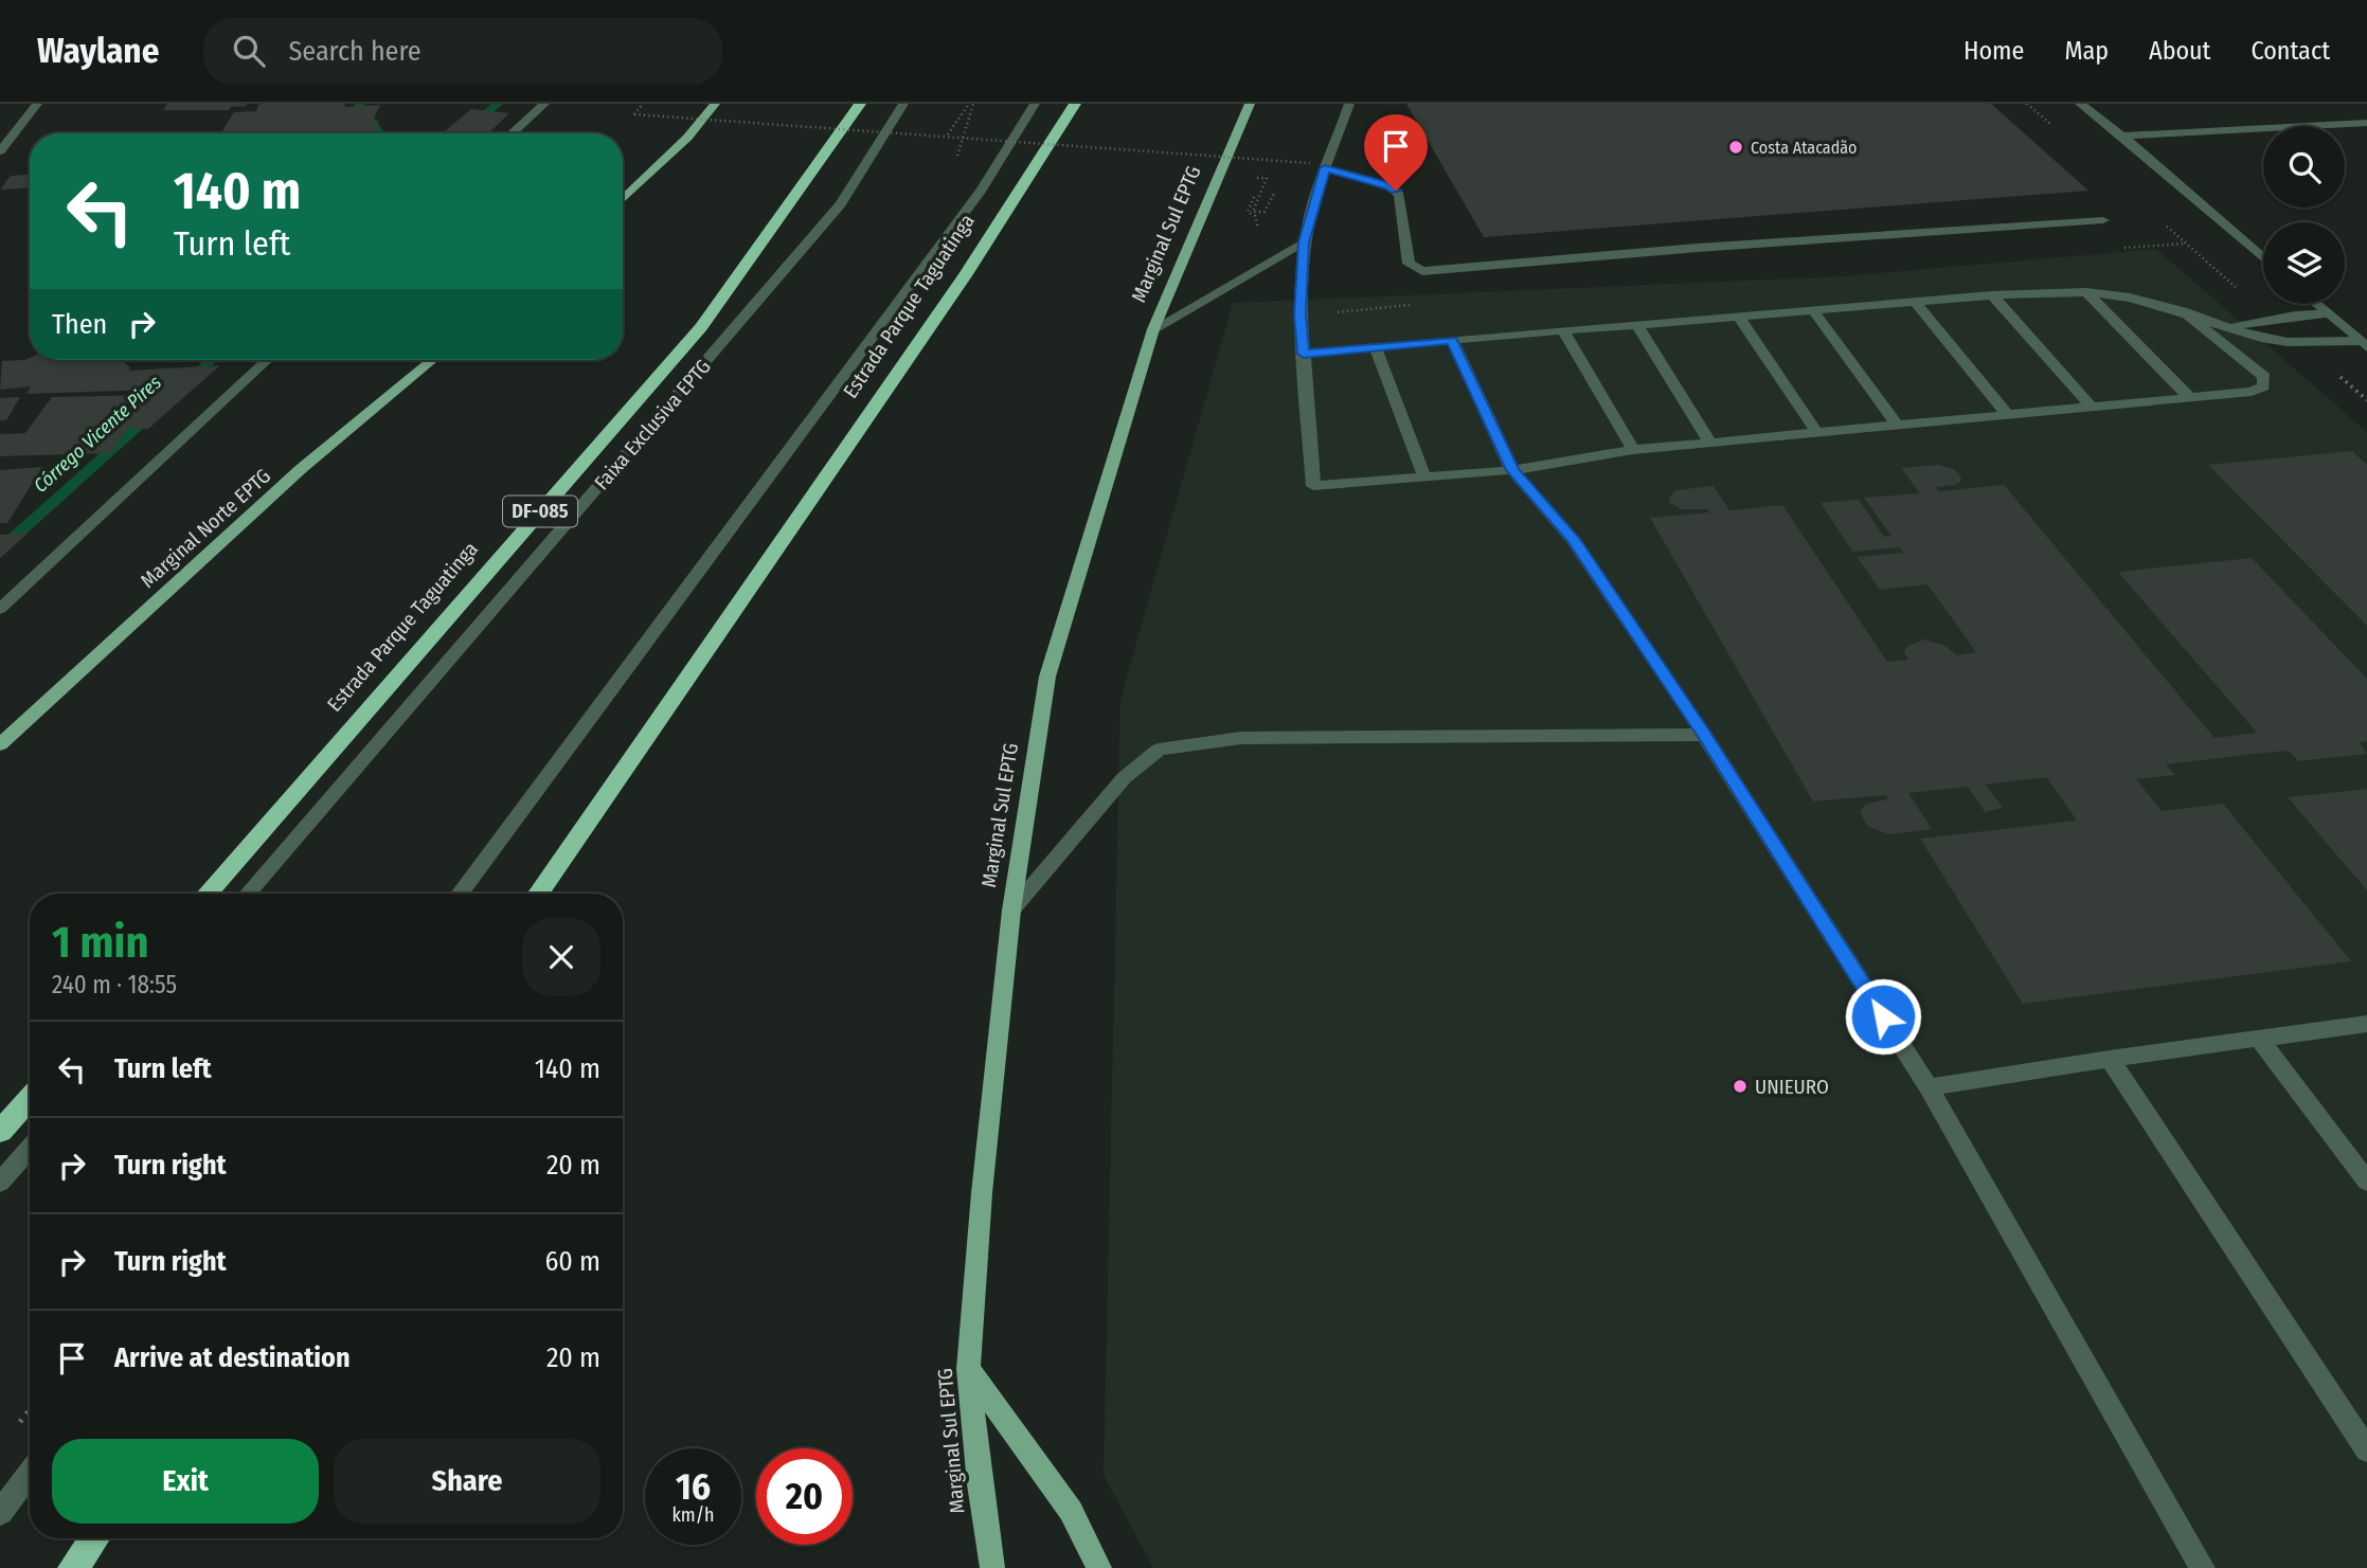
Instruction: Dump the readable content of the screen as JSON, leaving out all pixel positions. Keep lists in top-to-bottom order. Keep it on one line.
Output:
{"streets":{"highway":["Estrada Parque Taguatinga","DF-085"],"main road":["Marginal Sul EPTG","Marginal Norte EPTG"],"street":["Faixa Exclusiva EPTG"]},"water":["Córrego Vicente Pires"],"places":["Costa Atacadão","UNIEURO"],"page":{"header":"Waylane","search":"Search here","nav":["Home","Map","About","Contact"],"turn":["140 m","Turn left"],"then":"Then","heading":["1 min","240 m · 18:55"],"list":[{"name":"Turn left","value":"140 m"},{"name":"Turn right","value":"20 m"},{"name":"Turn right","value":"60 m"},{"name":"Arrive at destination","value":"20 m"}],"buttons":["Exit","Share"],"speed":"16 km/h","limit":"20"}}
